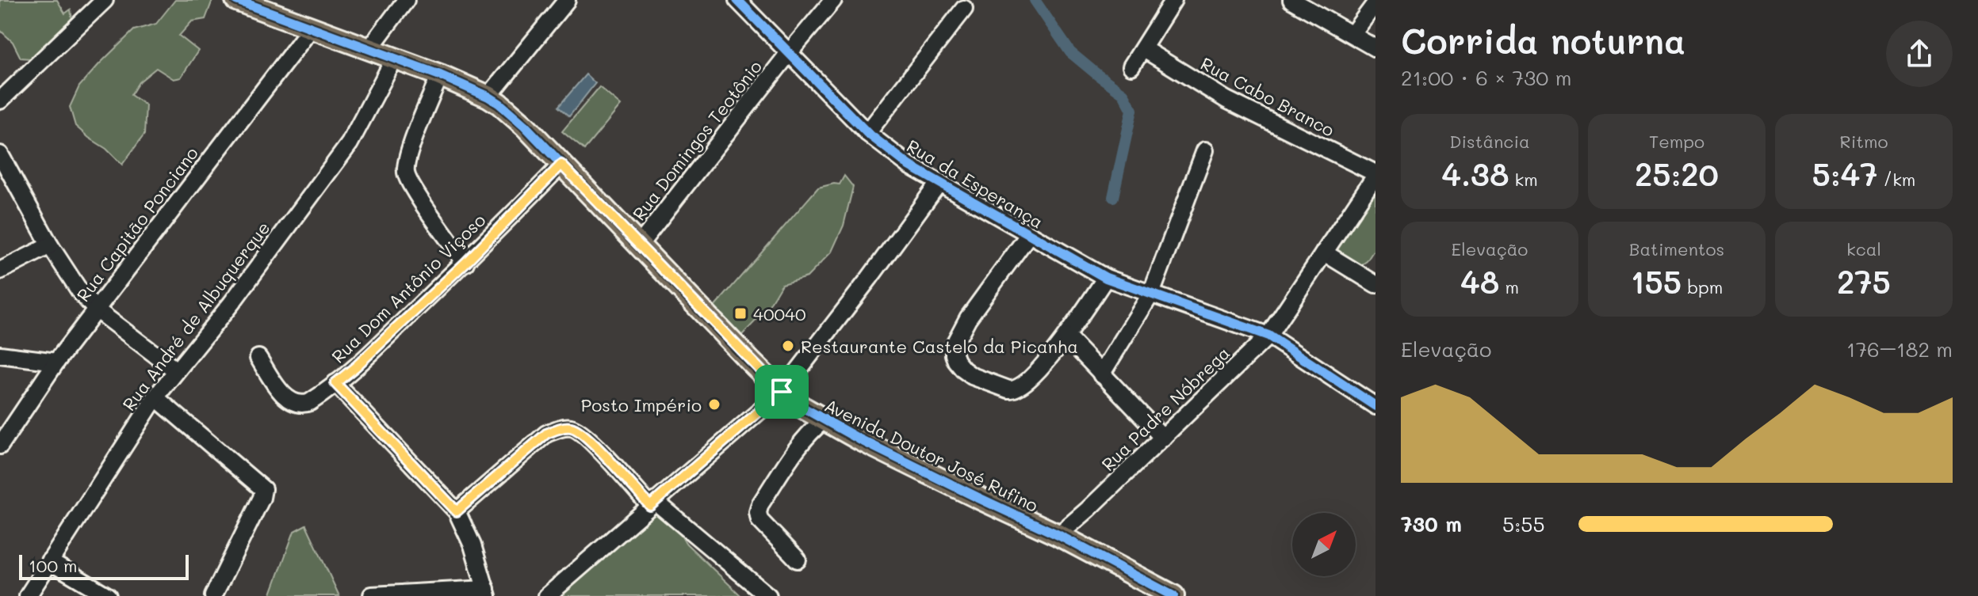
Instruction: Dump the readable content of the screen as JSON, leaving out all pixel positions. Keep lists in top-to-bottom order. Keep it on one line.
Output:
{"streets":{"main road":["Avenida Doutor José Rufino"],"street":["Rua Cabo Branco","Rua Domingos Teotônio","Rua da Esperança","Rua Capitão Ponciano","Rua Dom Antônio Viçoso","Rua André de Albuquerque","Rua Padre Nóbrega"]},"crossings":[["Rua Cabo Branco","Rua Padre Nóbrega"],["Rua Domingos Teotônio","Rua da Esperança"],["Rua Domingos Teotônio","Avenida Doutor José Rufino"],["Rua da Esperança","Rua Padre Nóbrega"],["Rua Capitão Ponciano","Avenida Doutor José Rufino"],["Rua Dom Antônio Viçoso","Avenida Doutor José Rufino"],["Rua André de Albuquerque","Avenida Doutor José Rufino"],["Rua Padre Nóbrega","Avenida Doutor José Rufino"]],"places":{"transit":["40040"],"other":["Restaurante Castelo da Picanha","Posto Império"]},"scale_bar":"100 m","north":"top right","page":{"heading":["Corrida noturna","21:00 · 6 × 730 m"],"stats":[["Distância","4.38 km"],["Tempo","25:20"],["Ritmo","5:47 /km"],["Elevação","48 m"],["Batimentos","155 bpm"],["kcal","275"]],"chart":["Elevação","176–182 m"],"list":[{"name":"730 m","note":"5:55"}],"scale":"100 m"}}
